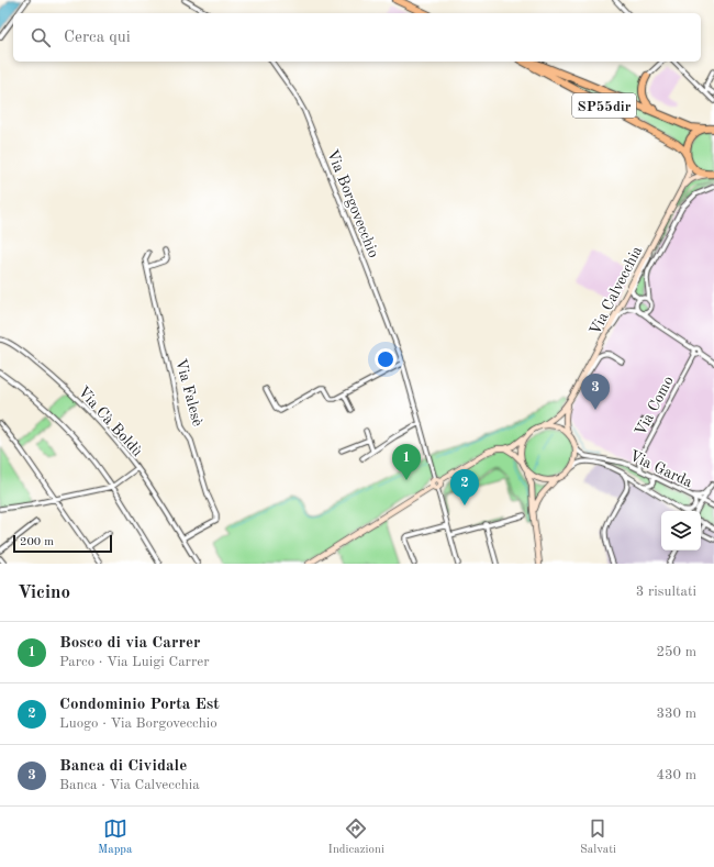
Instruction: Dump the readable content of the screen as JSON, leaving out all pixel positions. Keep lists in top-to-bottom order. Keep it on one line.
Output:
{"streets":{"highway":["SP55dir"],"main road":["Via Calvecchia"],"street":["Via Borgovecchio","Via Falesè","Via Como","Via Cà Boldù","Via Garda"]},"crossings":[["SP55dir","Via Calvecchia"],["Via Calvecchia","Via Garda"],["Via Como","Via Garda"]],"scale_bar":"200 m","page":{"search":"Cerca qui","pins":["3","1","2"],"scale":"200 m","heading":["Vicino","3 risultati"],"list":[{"mark":"1","name":"Bosco di via Carrer","note":"Parco · Via Luigi Carrer","value":"250 m"},{"mark":"2","name":"Condominio Porta Est","note":"Luogo · Via Borgovecchio","value":"330 m"},{"mark":"3","name":"Banca di Cividale","note":"Banca · Via Calvecchia","value":"430 m"}],"nav":["Mappa","Indicazioni","Salvati"]}}
